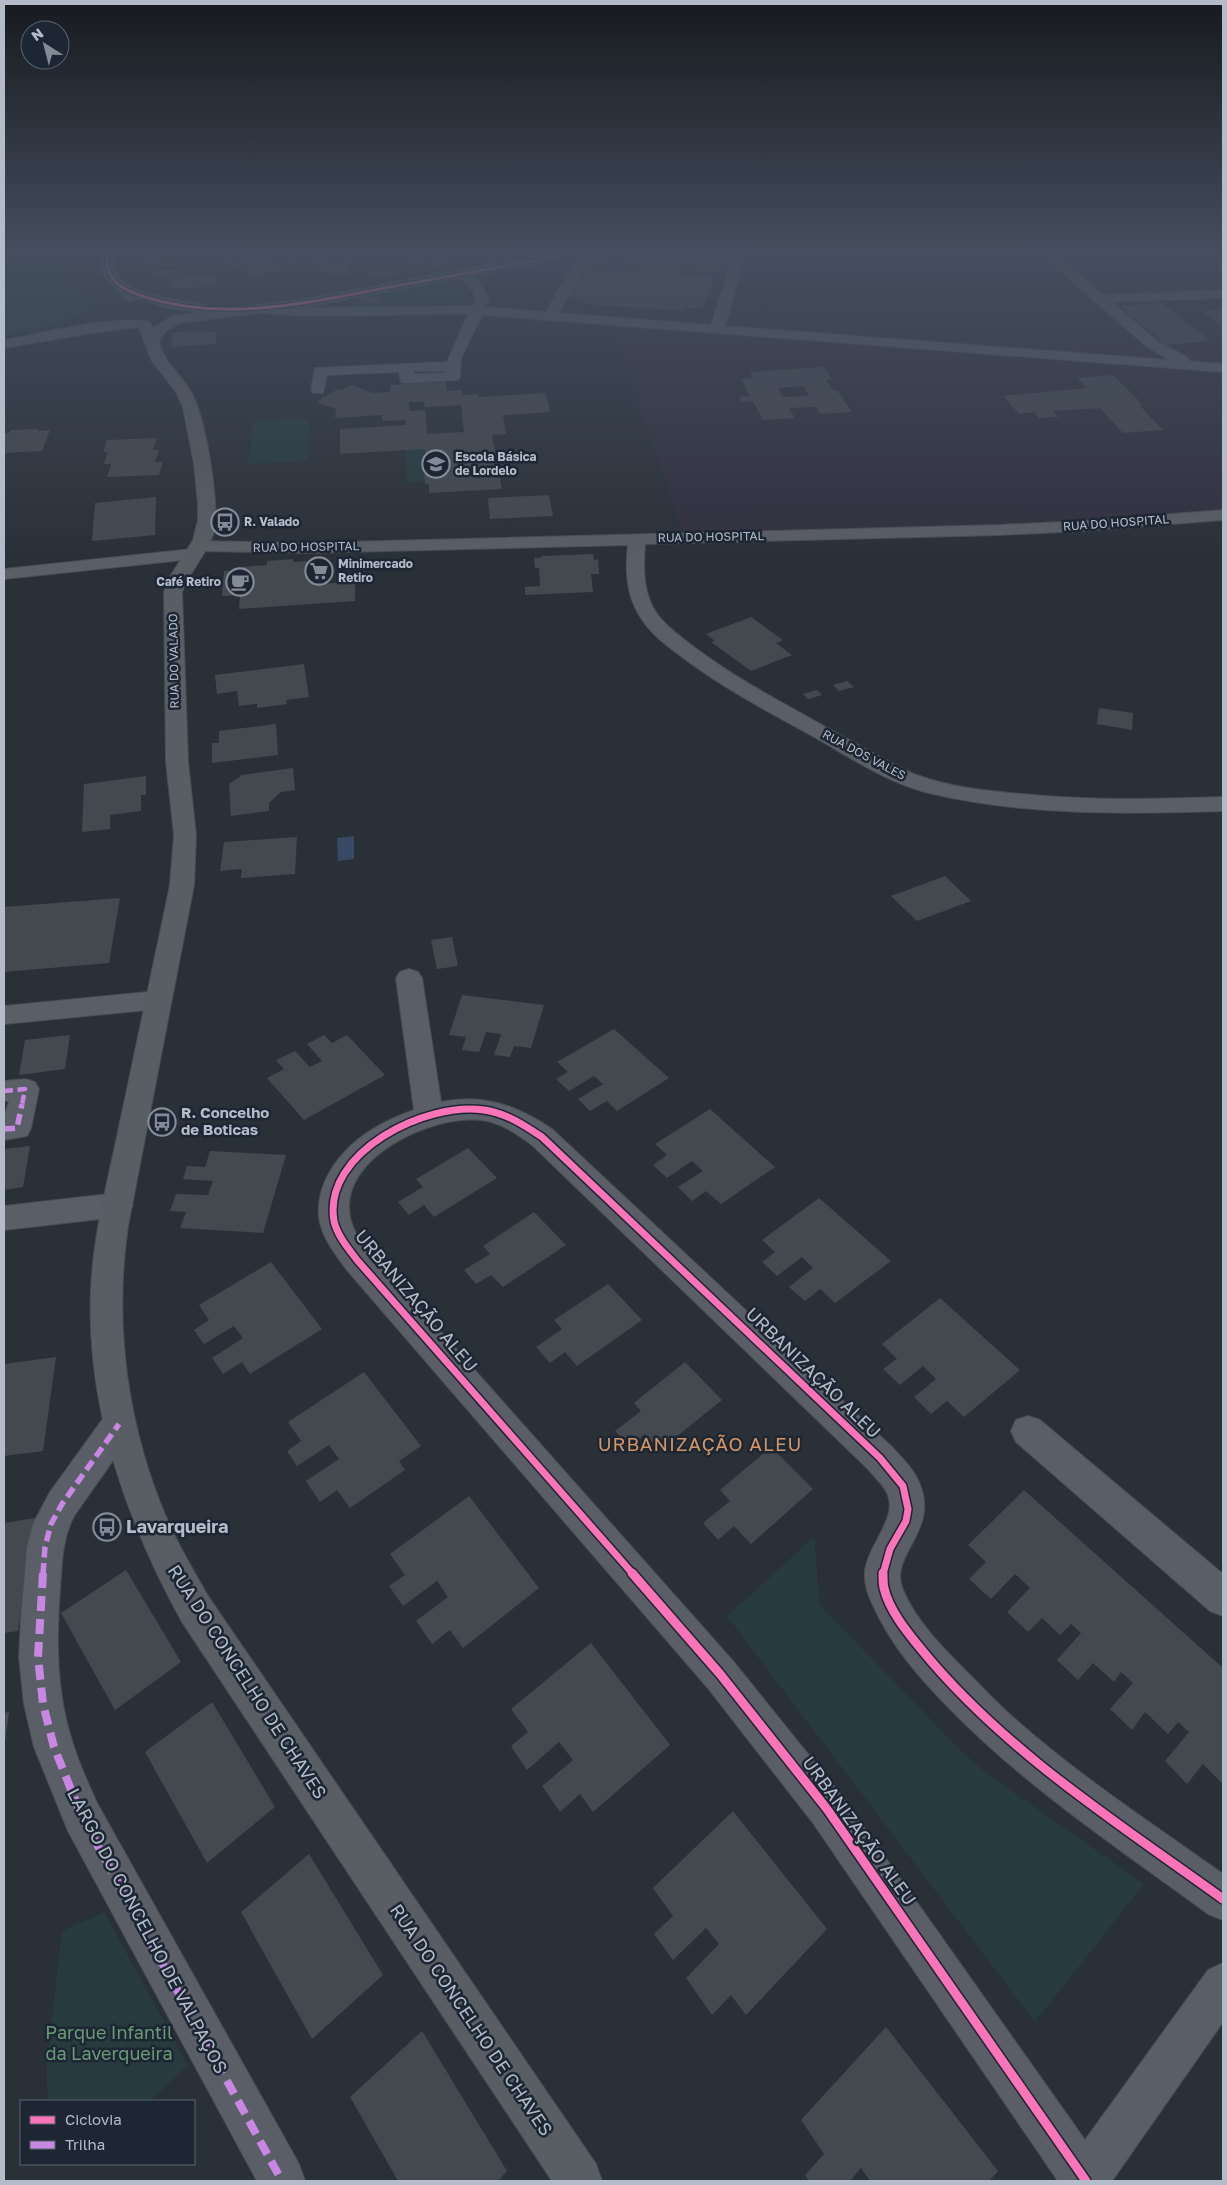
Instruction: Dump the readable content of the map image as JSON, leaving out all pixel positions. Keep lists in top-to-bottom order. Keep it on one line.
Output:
{"streets":{"street":["RUA DO HOSPITAL","RUA DO VALADO","RUA DOS VALES","URBANIZAÇÃO ALEU","RUA DO CONCELHO DE CHAVES","LARGO DO CONCELHO DE VALPAÇOS"]},"crossings":[["RUA DO HOSPITAL","RUA DO VALADO"],["RUA DO HOSPITAL","RUA DOS VALES"],["RUA DO VALADO","RUA DO CONCELHO DE CHAVES"],["RUA DO CONCELHO DE CHAVES","LARGO DO CONCELHO DE VALPAÇOS"]],"districts":["URBANIZAÇÃO ALEU"],"parks":["Parque Infantil da Laverqueira"],"places":{"school or university":["Escola Básica de Lordelo"],"bus stop":["R. Valado","R. Concelho de Boticas","Lavarqueira"],"supermarket":["Minimercado Retiro"],"cafe":["Café Retiro"]},"legend":["Ciclovia","Trilha"],"north":"top left"}
